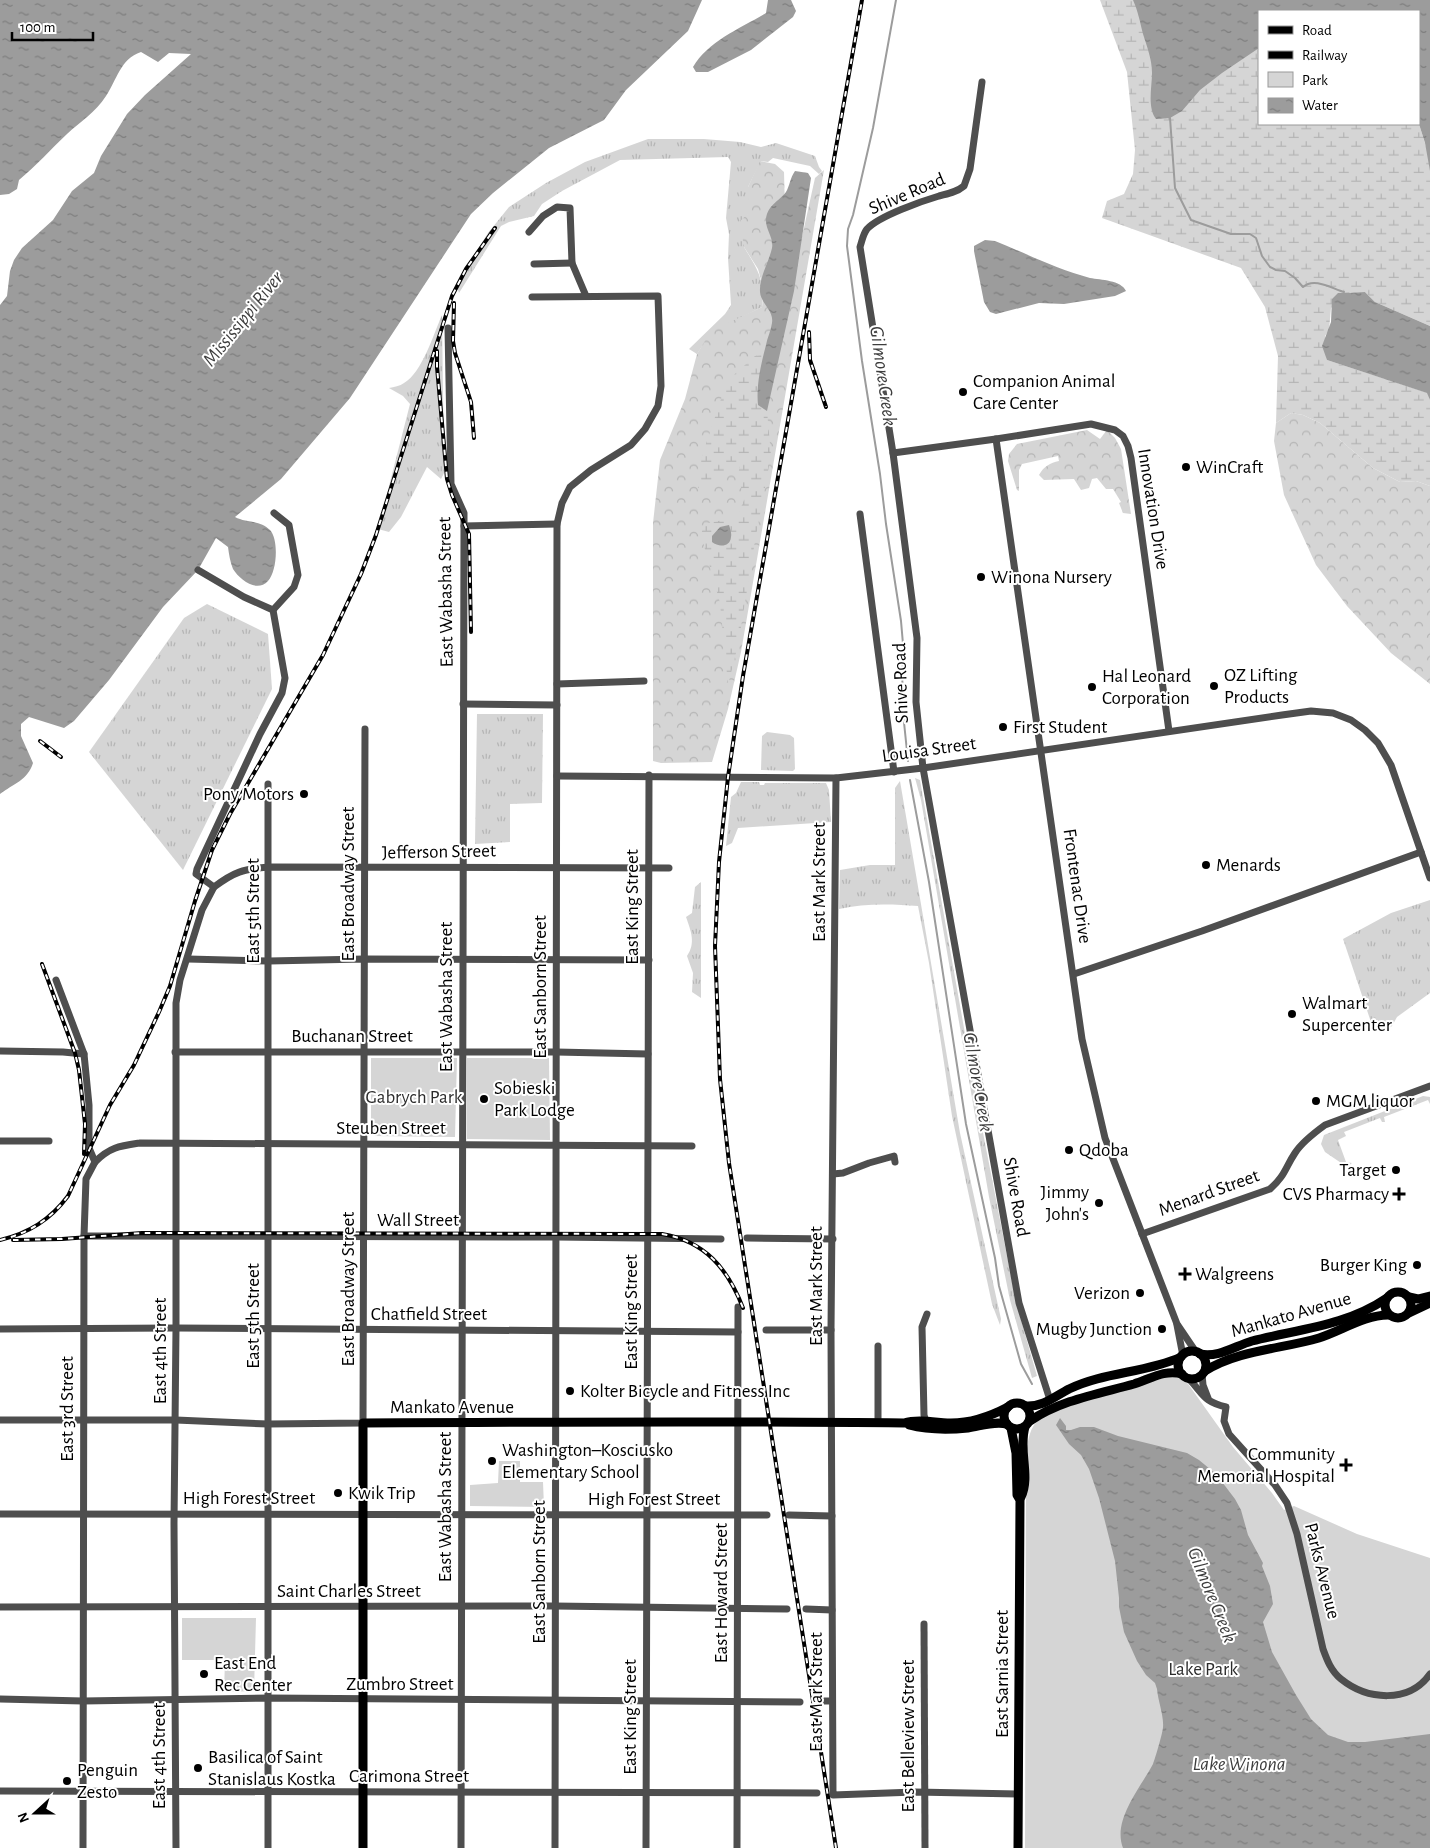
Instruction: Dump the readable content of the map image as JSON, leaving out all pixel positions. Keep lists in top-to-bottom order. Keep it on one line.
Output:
{"streets":{"main road":["East Broadway Street","Mankato Avenue","East Sarnia Street"],"street":["Shive Road","Innovation Drive","East Wabasha Street","Louisa Street","Jefferson Street","East Mark Street","Frontenac Drive","East King Street","East 5th Street","East Sanborn Street","Buchanan Street","Steuben Street","Menard Street","Wall Street","Chatfield Street","East 4th Street","East 3rd Street","High Forest Street","Parks Avenue","Saint Charles Street","East Howard Street","Zumbro Street","East Belleview Street","Carimona Street"]},"crossings":[["Shive Road","Innovation Drive"],["Shive Road","Louisa Street"],["Shive Road","Mankato Avenue"],["Innovation Drive","Louisa Street"],["Innovation Drive","Frontenac Drive"],["East Wabasha Street","Jefferson Street"],["East Wabasha Street","Buchanan Street"],["East Wabasha Street","Steuben Street"],["East Wabasha Street","Wall Street"],["East Wabasha Street","Chatfield Street"],["East Wabasha Street","Mankato Avenue"],["East Wabasha Street","High Forest Street"],["East Wabasha Street","Saint Charles Street"],["East Wabasha Street","Zumbro Street"],["East Wabasha Street","Carimona Street"],["Louisa Street","East Mark Street"],["Louisa Street","Frontenac Drive"],["Louisa Street","East King Street"],["Louisa Street","East Sanborn Street"],["Jefferson Street","East Broadway Street"],["Jefferson Street","East King Street"],["Jefferson Street","East 5th Street"],["Jefferson Street","East Sanborn Street"],["Jefferson Street","East 4th Street"],["East Mark Street","Mankato Avenue"],["East Mark Street","East Belleview Street"],["East Broadway Street","Buchanan Street"],["East Broadway Street","Steuben Street"],["East Broadway Street","Wall Street"],["East Broadway Street","Chatfield Street"],["East Broadway Street","Mankato Avenue"],["East Broadway Street","High Forest Street"],["East Broadway Street","Saint Charles Street"],["East Broadway Street","Zumbro Street"],["East Broadway Street","Carimona Street"],["Frontenac Drive","Menard Street"],["Frontenac Drive","Mankato Avenue"],["Frontenac Drive","Parks Avenue"],["East King Street","Buchanan Street"],["East King Street","Steuben Street"],["East King Street","Wall Street"],["East King Street","Chatfield Street"],["East King Street","Mankato Avenue"],["East King Street","High Forest Street"],["East King Street","Saint Charles Street"],["East King Street","Zumbro Street"],["East King Street","Carimona Street"],["East 5th Street","Buchanan Street"],["East 5th Street","Steuben Street"],["East 5th Street","Wall Street"],["East 5th Street","Chatfield Street"],["East 5th Street","Mankato Avenue"],["East 5th Street","High Forest Street"],["East 5th Street","Saint Charles Street"],["East 5th Street","Zumbro Street"],["East 5th Street","Carimona Street"],["East Sanborn Street","Buchanan Street"],["East Sanborn Street","Steuben Street"],["East Sanborn Street","Wall Street"],["East Sanborn Street","Chatfield Street"],["East Sanborn Street","Mankato Avenue"],["East Sanborn Street","High Forest Street"],["East Sanborn Street","Saint Charles Street"],["East Sanborn Street","Zumbro Street"],["East Sanborn Street","Carimona Street"],["Buchanan Street","East 4th Street"],["Steuben Street","East 4th Street"],["Steuben Street","East 3rd Street"],["Wall Street","East 4th Street"],["Wall Street","East 3rd Street"],["Chatfield Street","East 4th Street"],["Chatfield Street","East 3rd Street"],["Chatfield Street","East Howard Street"],["Mankato Avenue","East 4th Street"],["Mankato Avenue","East 3rd Street"],["Mankato Avenue","Parks Avenue"],["Mankato Avenue","East Howard Street"],["Mankato Avenue","East Sarnia Street"],["East 4th Street","High Forest Street"],["East 4th Street","Saint Charles Street"],["East 4th Street","Zumbro Street"],["East 4th Street","Carimona Street"],["East 3rd Street","High Forest Street"],["East 3rd Street","Saint Charles Street"],["East 3rd Street","Zumbro Street"],["East 3rd Street","Carimona Street"],["High Forest Street","East Howard Street"],["Saint Charles Street","East Howard Street"],["East Howard Street","Zumbro Street"],["East Howard Street","Carimona Street"]],"water":["Mississippi River","Gilmore Creek","Lake Winona"],"parks":["Gabrych Park","Lake Park"],"places":{"other":["Companion Animal Care Center","WinCraft","Winona Nursery","OZ Lifting Products","Hal Leonard Corporation","First Student","Pony Motors","Menards","Walmart Supercenter","Sobieski Park Lodge","MGM liquor","Qdoba","Target","Jimmy John's","Burger King","Verizon","Mugby Junction","Kolter Bicycle and Fitness Inc","Washington–Kosciusko Elementary School","Kwik Trip","East End Rec Center","Basilica of Saint Stanislaus Kostka","Penguin Zesto"],"health":["CVS Pharmacy","Walgreens","Community Memorial Hospital"]},"legend":["Road","Railway","Park","Water"],"scale_bar":"100 m","north":"left"}
